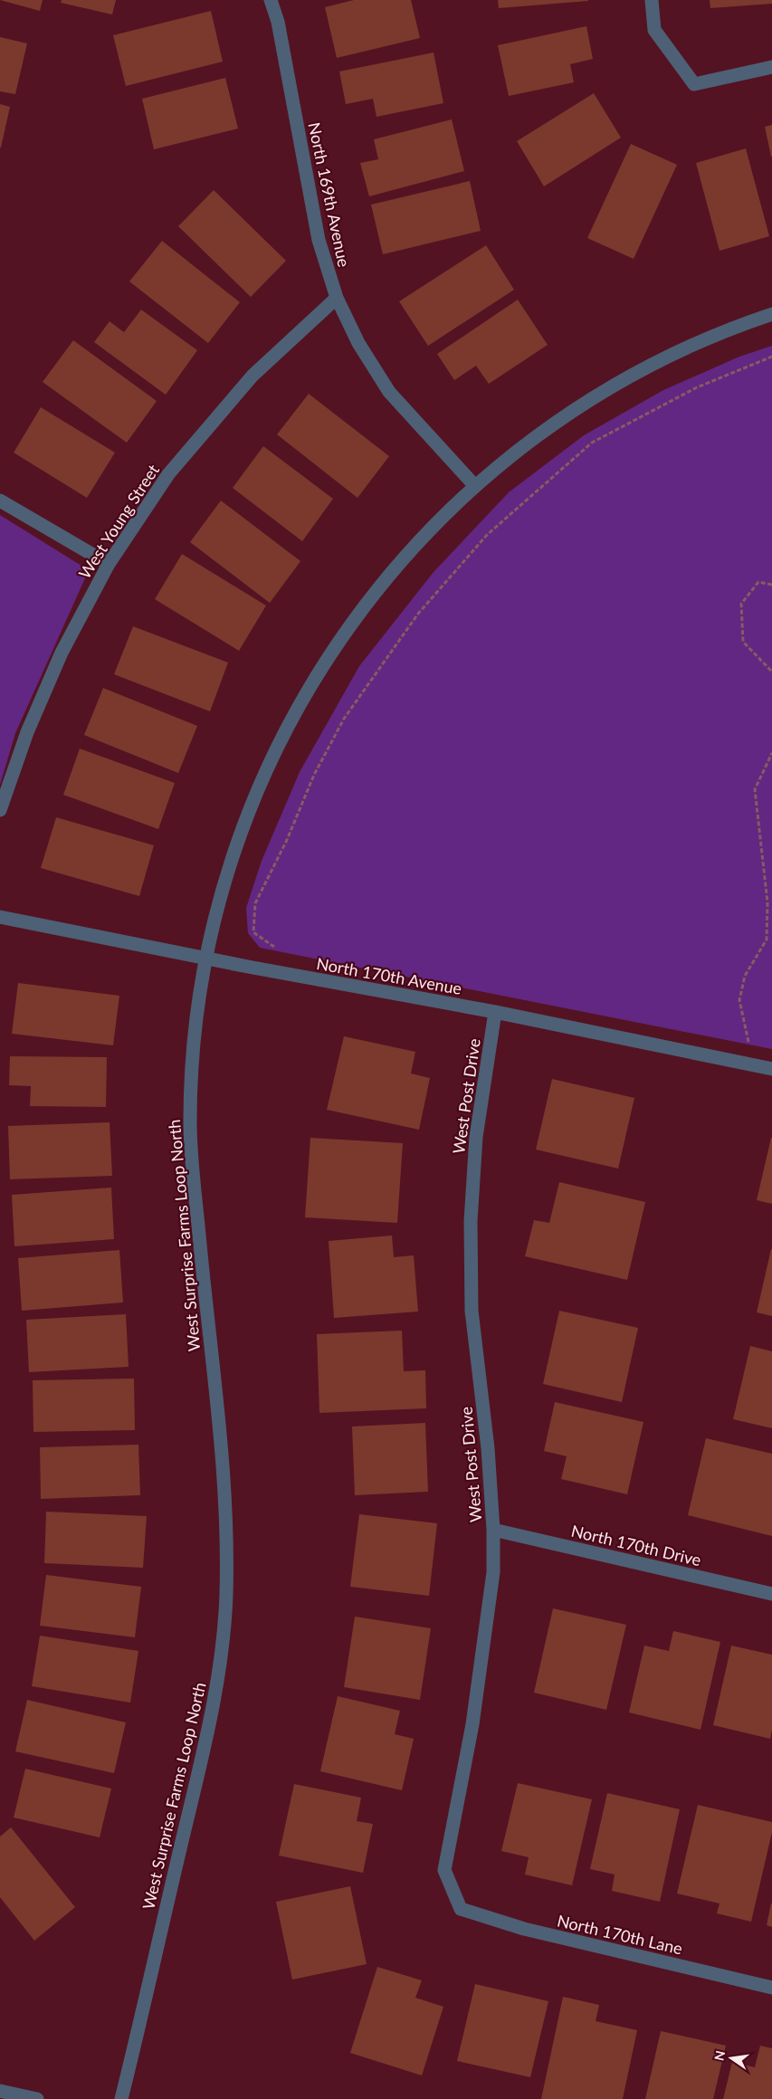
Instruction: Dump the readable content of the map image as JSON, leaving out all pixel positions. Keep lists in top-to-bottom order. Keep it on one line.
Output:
{"streets":{"street":["North 169th Avenue","West Young Street","North 170th Avenue","West Post Drive","West Surprise Farms Loop North","North 170th Drive","North 170th Lane"]},"crossings":[["North 169th Avenue","West Young Street"],["North 169th Avenue","West Surprise Farms Loop North"],["North 170th Avenue","West Post Drive"],["North 170th Avenue","West Surprise Farms Loop North"],["West Post Drive","North 170th Drive"],["West Post Drive","North 170th Lane"]],"north":"left"}
